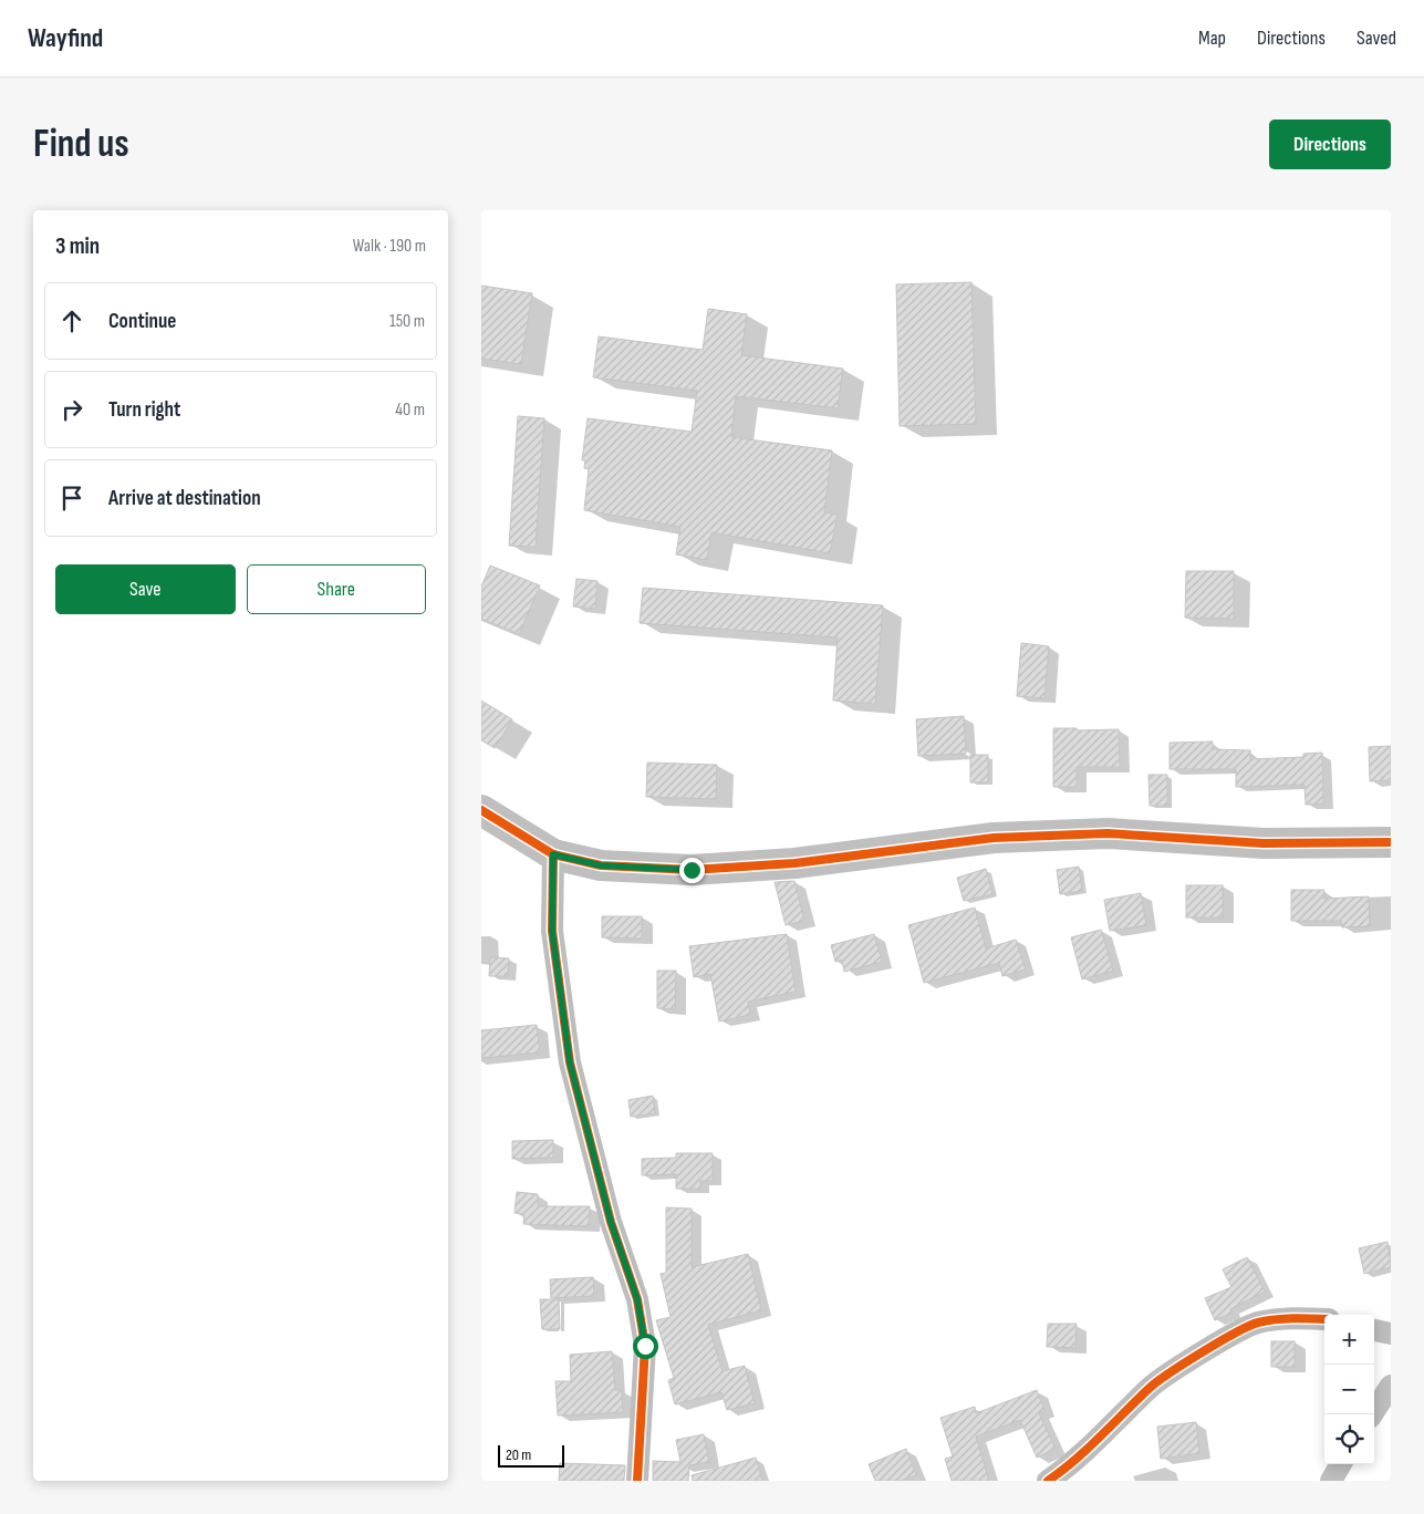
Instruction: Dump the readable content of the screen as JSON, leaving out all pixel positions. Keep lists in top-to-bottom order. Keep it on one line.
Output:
{"scale_bar":"20 m","page":{"header":"Wayfind","nav":["Map","Directions","Saved"],"buttons":["Directions",["Save","Share"]],"title":"Find us","heading":["3 min","Walk · 190 m"],"list":[["Continue","150 m"],["Turn right","40 m"],"Arrive at destination"],"map_buttons":["+","−"],"scale":"20 m"}}
